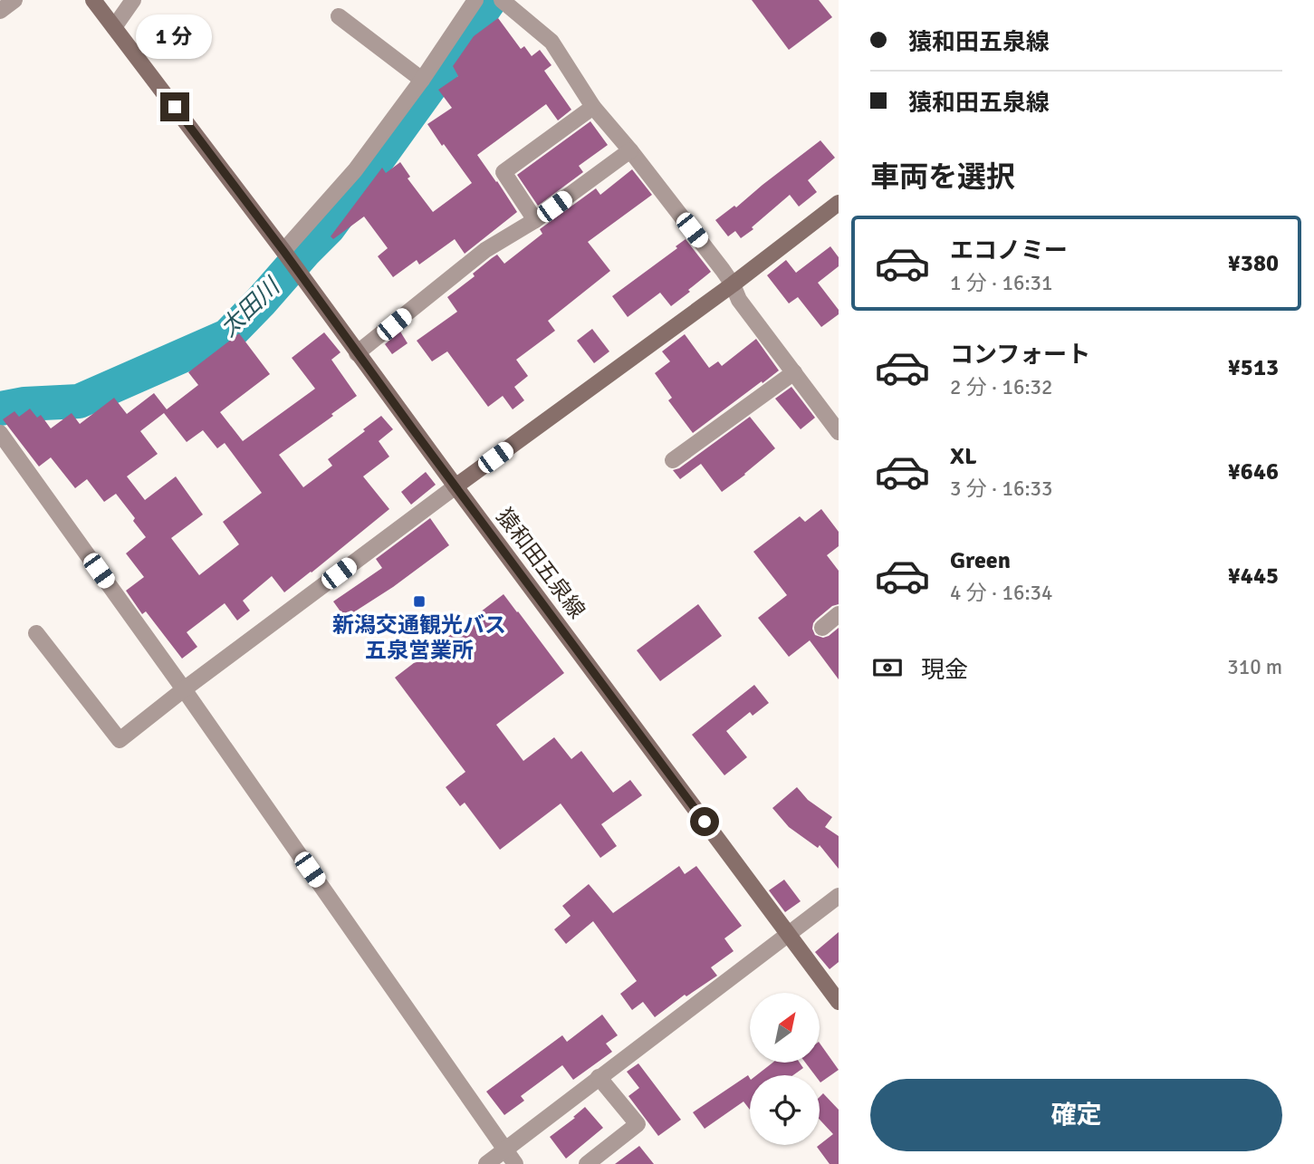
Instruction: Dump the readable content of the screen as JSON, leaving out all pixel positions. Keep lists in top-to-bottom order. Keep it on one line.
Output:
{"streets":{"main road":["猿和田五泉線"]},"water":["太田川"],"places":{"transit":["新潟交通観光バス 五泉営業所"]},"north":"top right","page":{"banner":["猿和田五泉線","猿和田五泉線"],"bubble":"1 分","heading":"車両を選択","list":[{"name":"エコノミー","note":"1 分 · 16:31","value":"¥380"},{"name":"コンフォート","note":"2 分 · 16:32","value":"¥513"},{"name":"XL","note":"3 分 · 16:33","value":"¥646"},{"name":"Green","note":"4 分 · 16:34","value":"¥445"}],"pay":["現金","310 m"],"buttons":"確定"}}
